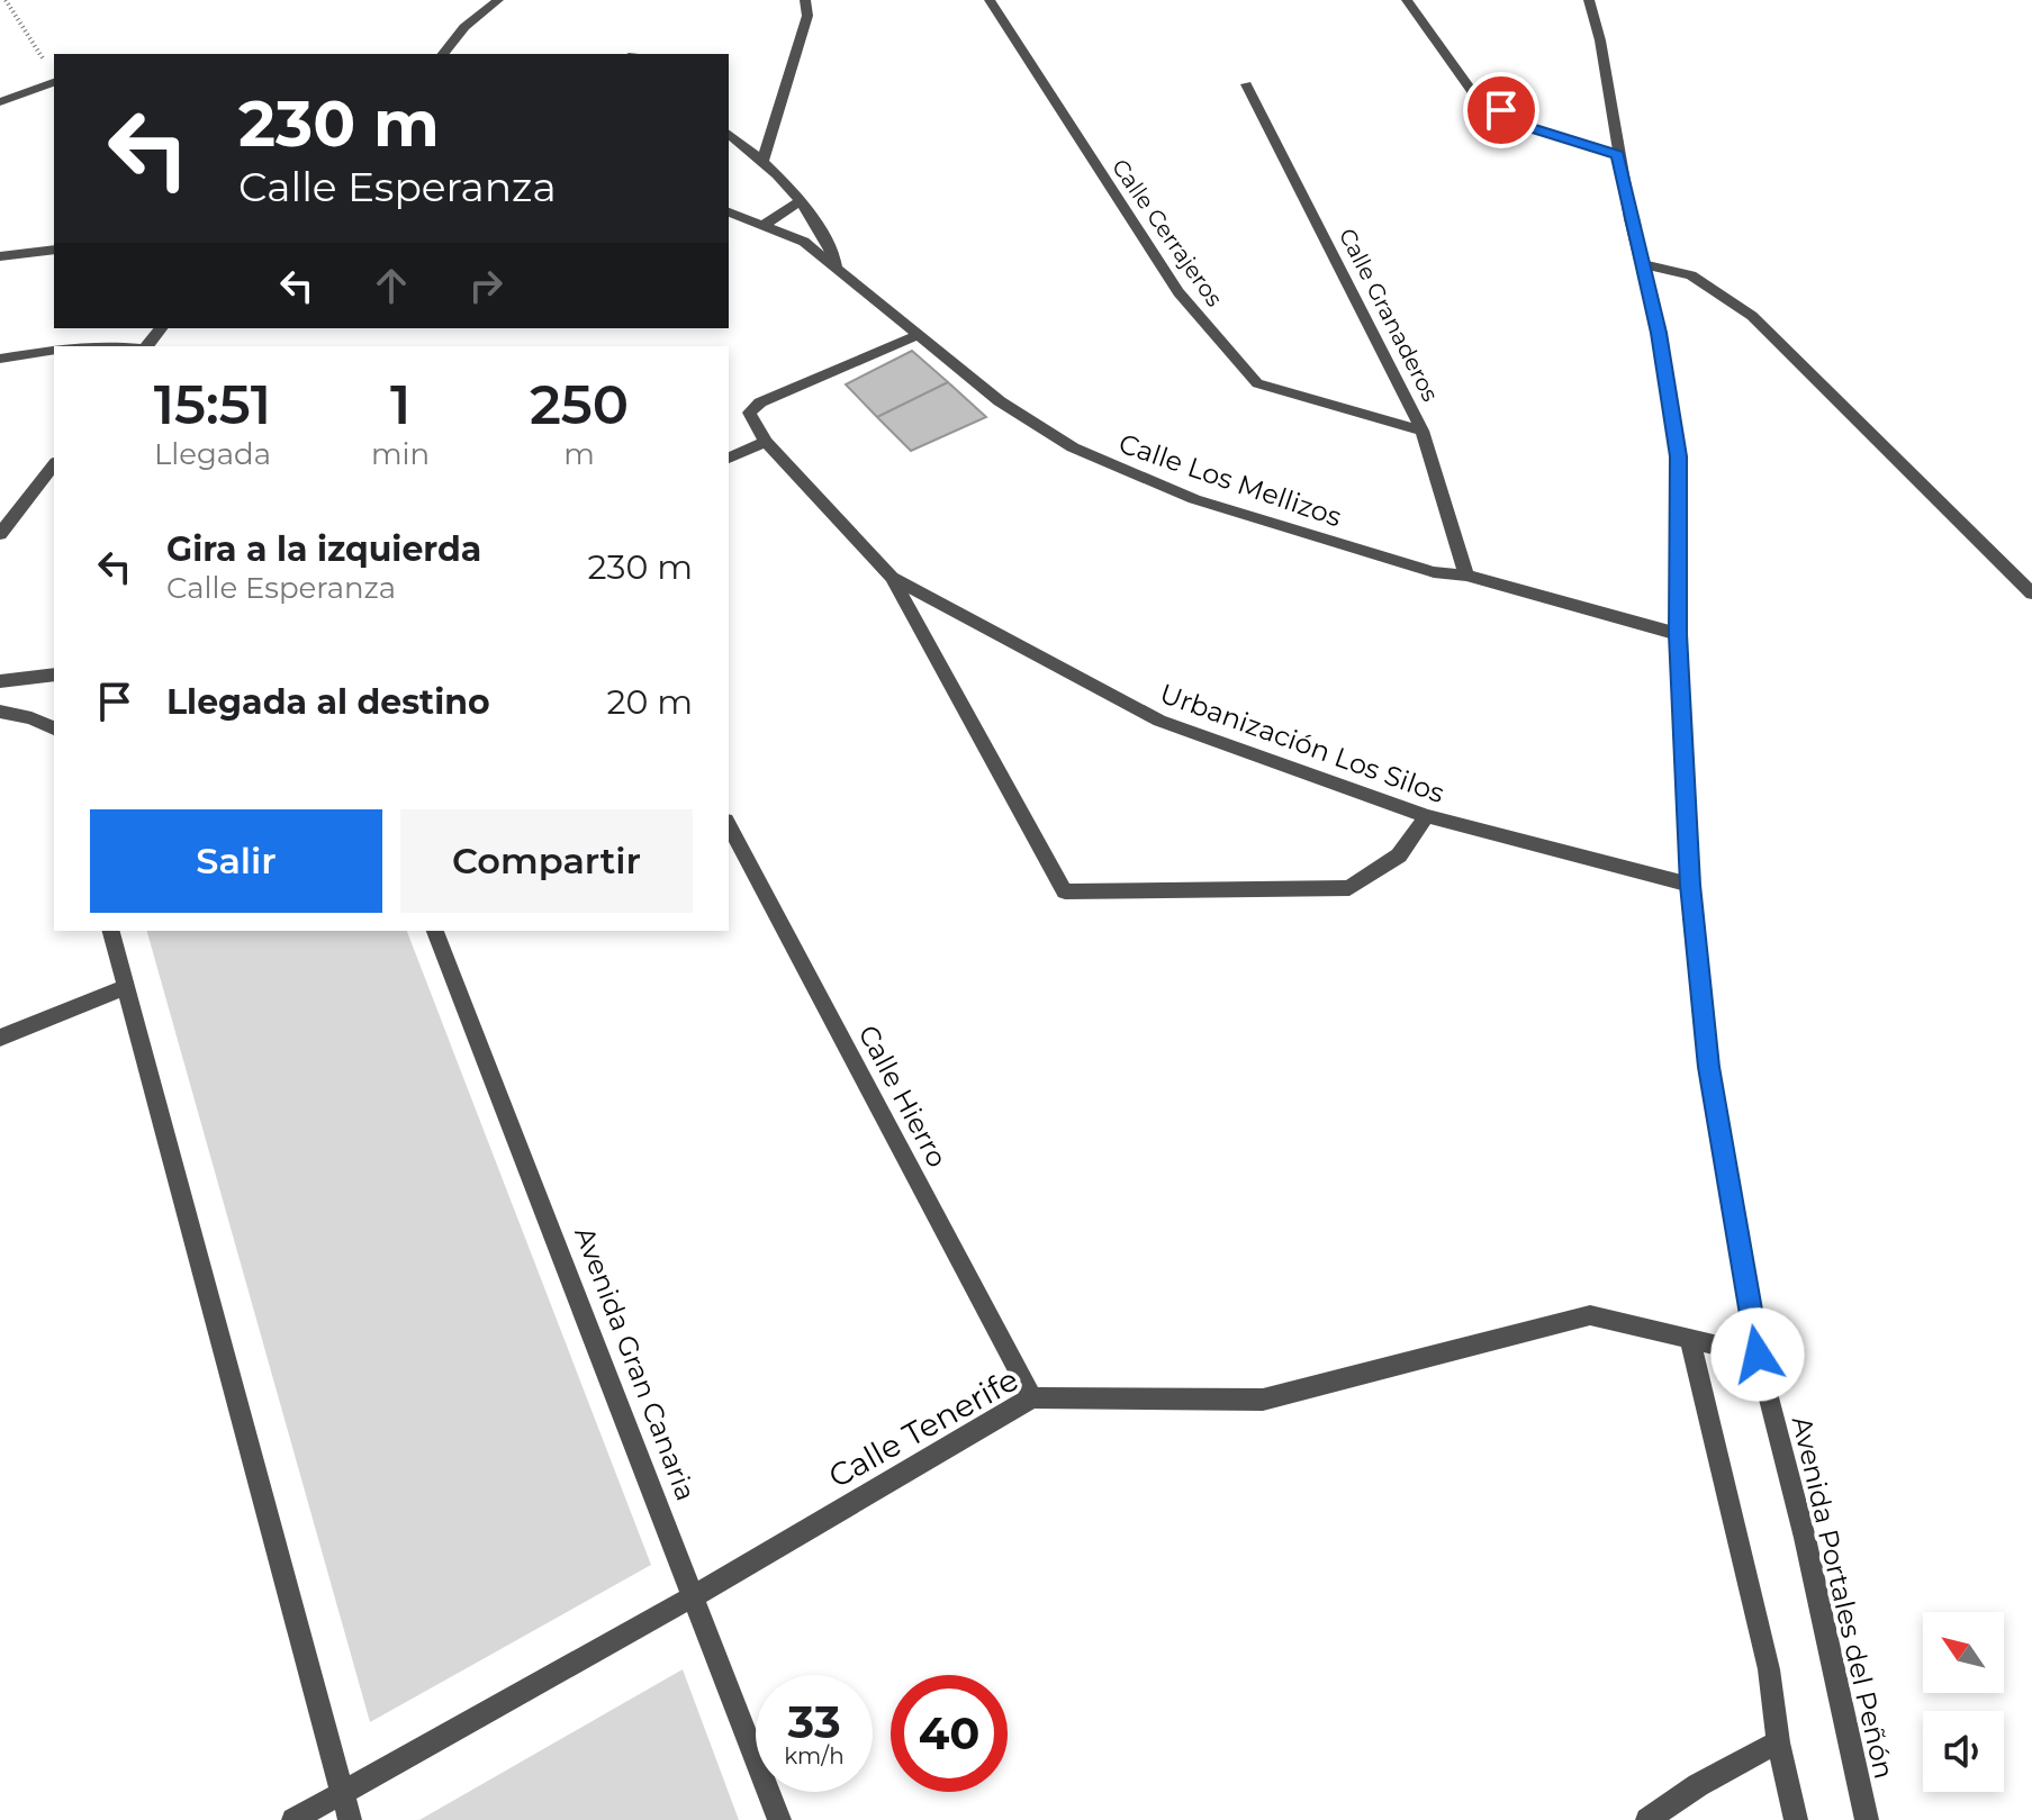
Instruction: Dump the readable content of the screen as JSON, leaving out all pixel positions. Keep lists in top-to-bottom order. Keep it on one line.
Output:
{"streets":{"street":["Calle Cerrajeros","Calle Granaderos","Calle Los Mellizos","Urbanización Los Silos","Calle Hierro","Avenida Gran Canaria","Calle Tenerife","Avenida Portales del Peñón"]},"crossings":[["Calle Cerrajeros","Calle Granaderos"],["Calle Granaderos","Calle Los Mellizos"],["Calle Los Mellizos","Avenida Portales del Peñón"],["Urbanización Los Silos","Avenida Portales del Peñón"],["Calle Hierro","Calle Tenerife"],["Avenida Gran Canaria","Calle Tenerife"],["Calle Tenerife","Avenida Portales del Peñón"]],"north":"top left","page":{"turn":["230 m","Calle Esperanza"],"eta":["15:51","Llegada","1","min","250","m"],"list":[{"name":"Gira a la izquierda","note":"Calle Esperanza","value":"230 m"},{"name":"Llegada al destino","value":"20 m"}],"buttons":["Salir","Compartir"],"speed":"33 km/h","limit":"40"}}
